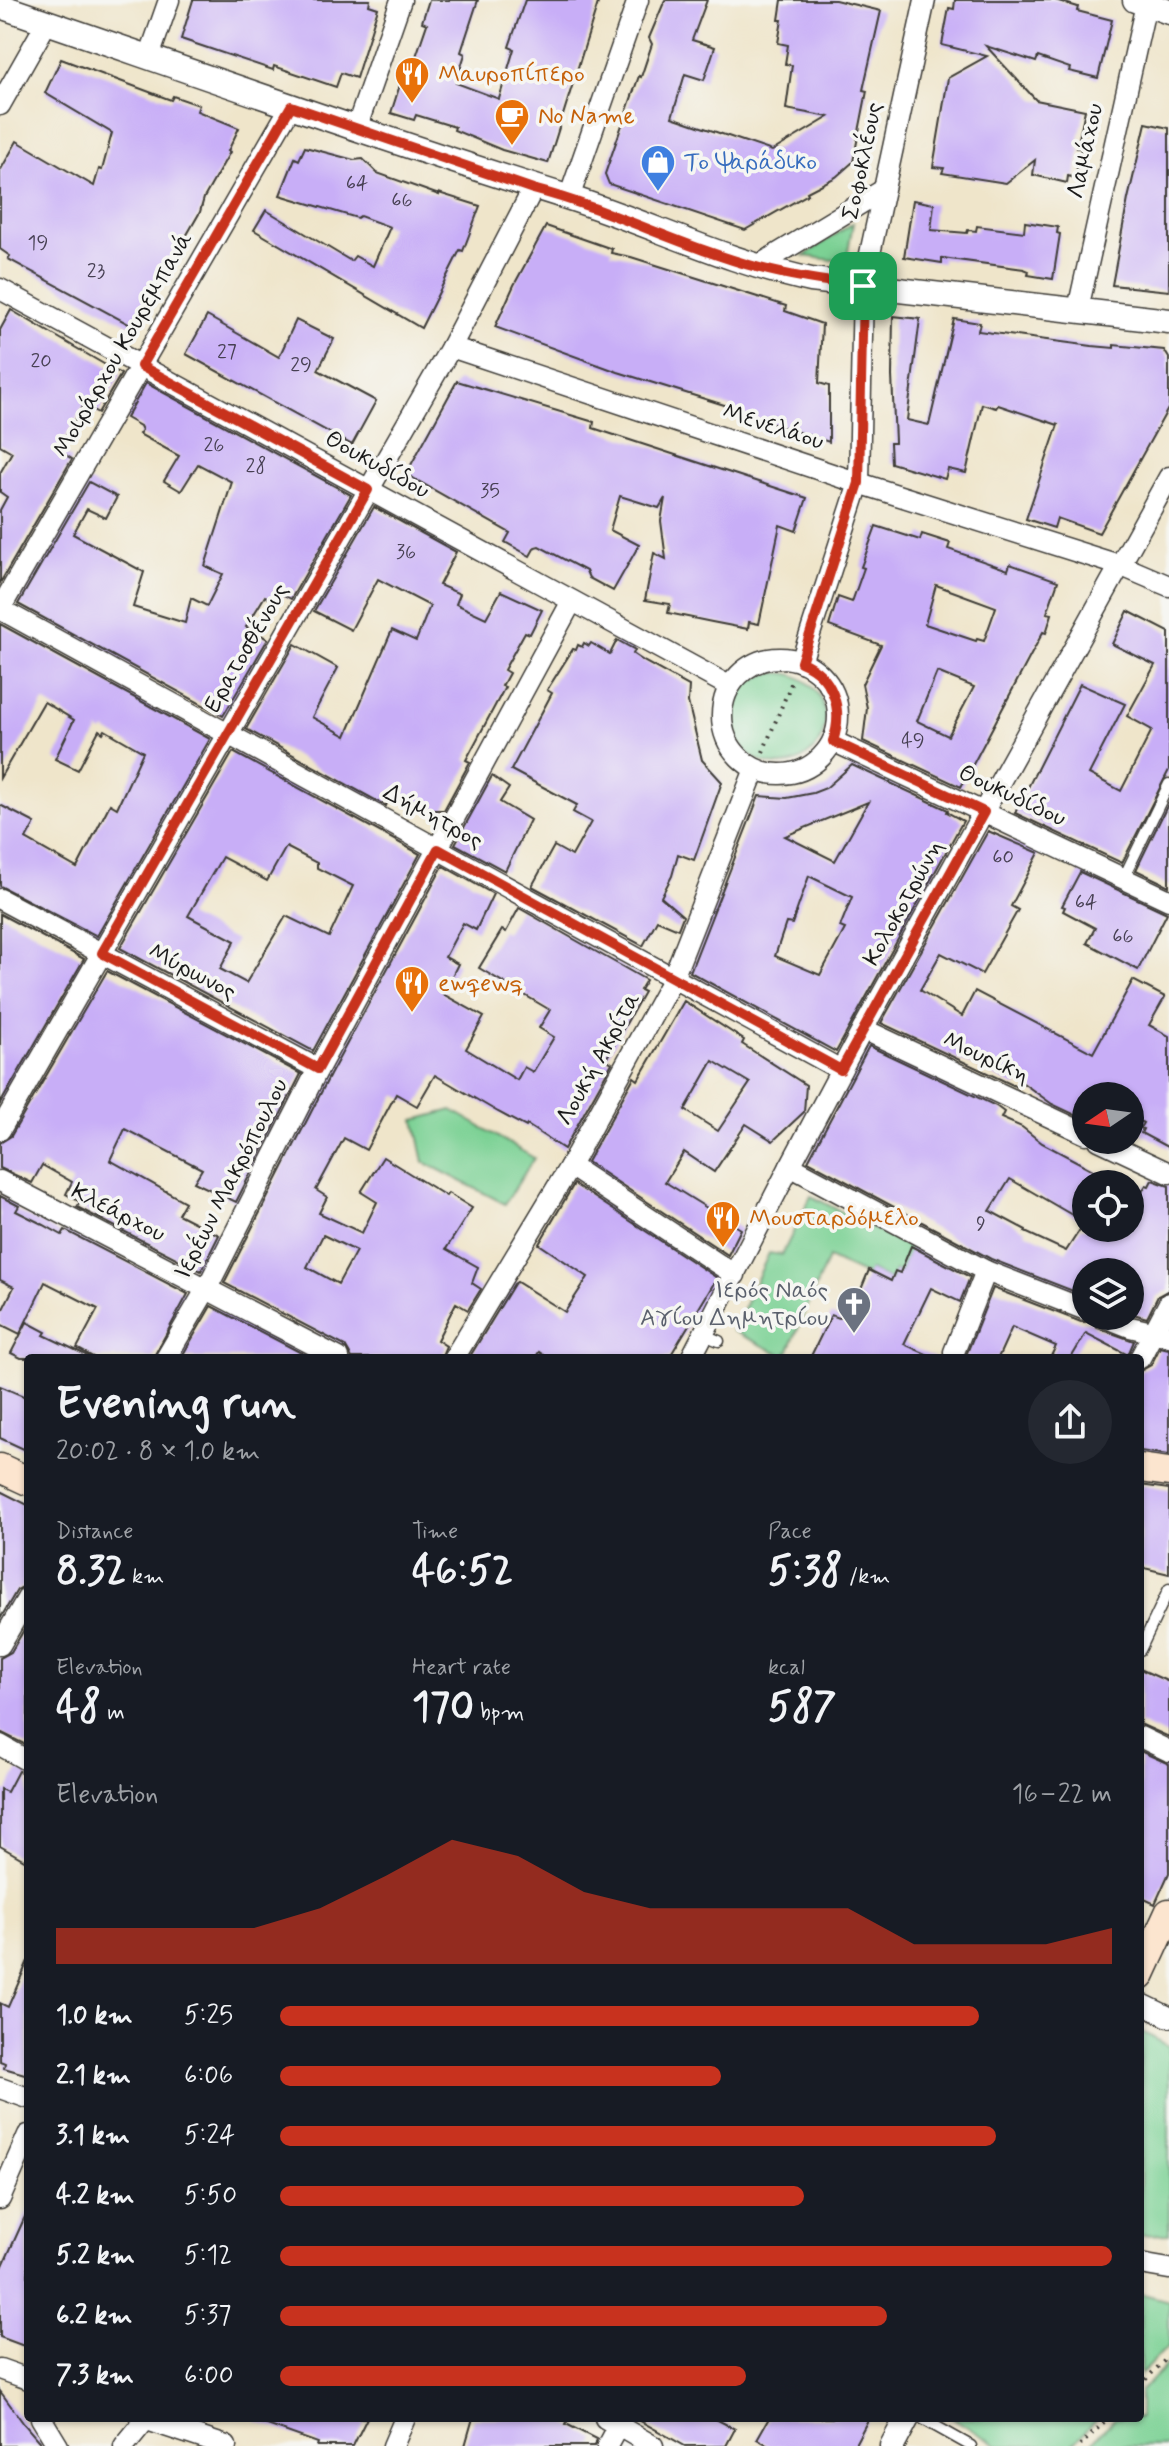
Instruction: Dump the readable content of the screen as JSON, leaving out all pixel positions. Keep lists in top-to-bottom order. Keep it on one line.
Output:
{"streets":{"street":["Λαμάχου","Σοφοκλέους","Μοιράρχου Κουρεμπανά","Μενελάου","Θουκυδίδου","Ερατοσθένους","Δήμητρος","Κολοκοτρώνη","Μύρωνος","Μουρίκη","Λουκή Ακρίτα","Ιερέων Μακρόπουλου","Κλεάρχου"]},"crossings":[["Σοφοκλέους","Μενελάου"],["Μοιράρχου Κουρεμπανά","Θουκυδίδου"],["Μοιράρχου Κουρεμπανά","Δήμητρος"],["Μενελάου","Ερατοσθένους"],["Μενελάου","Κολοκοτρώνη"],["Θουκυδίδου","Ερατοσθένους"],["Θουκυδίδου","Κολοκοτρώνη"],["Θουκυδίδου","Ιερέων Μακρόπουλου"],["Ερατοσθένους","Δήμητρος"],["Ερατοσθένους","Μύρωνος"],["Δήμητρος","Κολοκοτρώνη"],["Δήμητρος","Λουκή Ακρίτα"],["Δήμητρος","Ιερέων Μακρόπουλου"],["Κολοκοτρώνη","Μουρίκη"],["Μύρωνος","Ιερέων Μακρόπουλου"],["Ιερέων Μακρόπουλου","Κλεάρχου"]],"places":{"restaurant":["Μαυροπίπερο","ewqewq","Μουσταρδόμελο"],"cafe":["No Name"],"shop":["Το Ψαράδικο"],"church":["Ιερός Ναός Αγίου Δημητρίου"]},"house_numbers":["64","66","19","23","27","20","29","26","28","35","36","49","60","64","66","9"],"north":"left","page":{"heading":["Evening run","20:02 · 8 × 1.0 km"],"stats":[["Distance","8.32 km"],["Time","46:52"],["Pace","5:38 /km"],["Elevation","48 m"],["Heart rate","170 bpm"],["kcal","587"]],"chart":["Elevation","16–22 m"],"list":[{"name":"1.0 km","note":"5:25"},{"name":"2.1 km","note":"6:06"},{"name":"3.1 km","note":"5:24"},{"name":"4.2 km","note":"5:50"},{"name":"5.2 km","note":"5:12"},{"name":"6.2 km","note":"5:37"},{"name":"7.3 km","note":"6:00"}]}}
